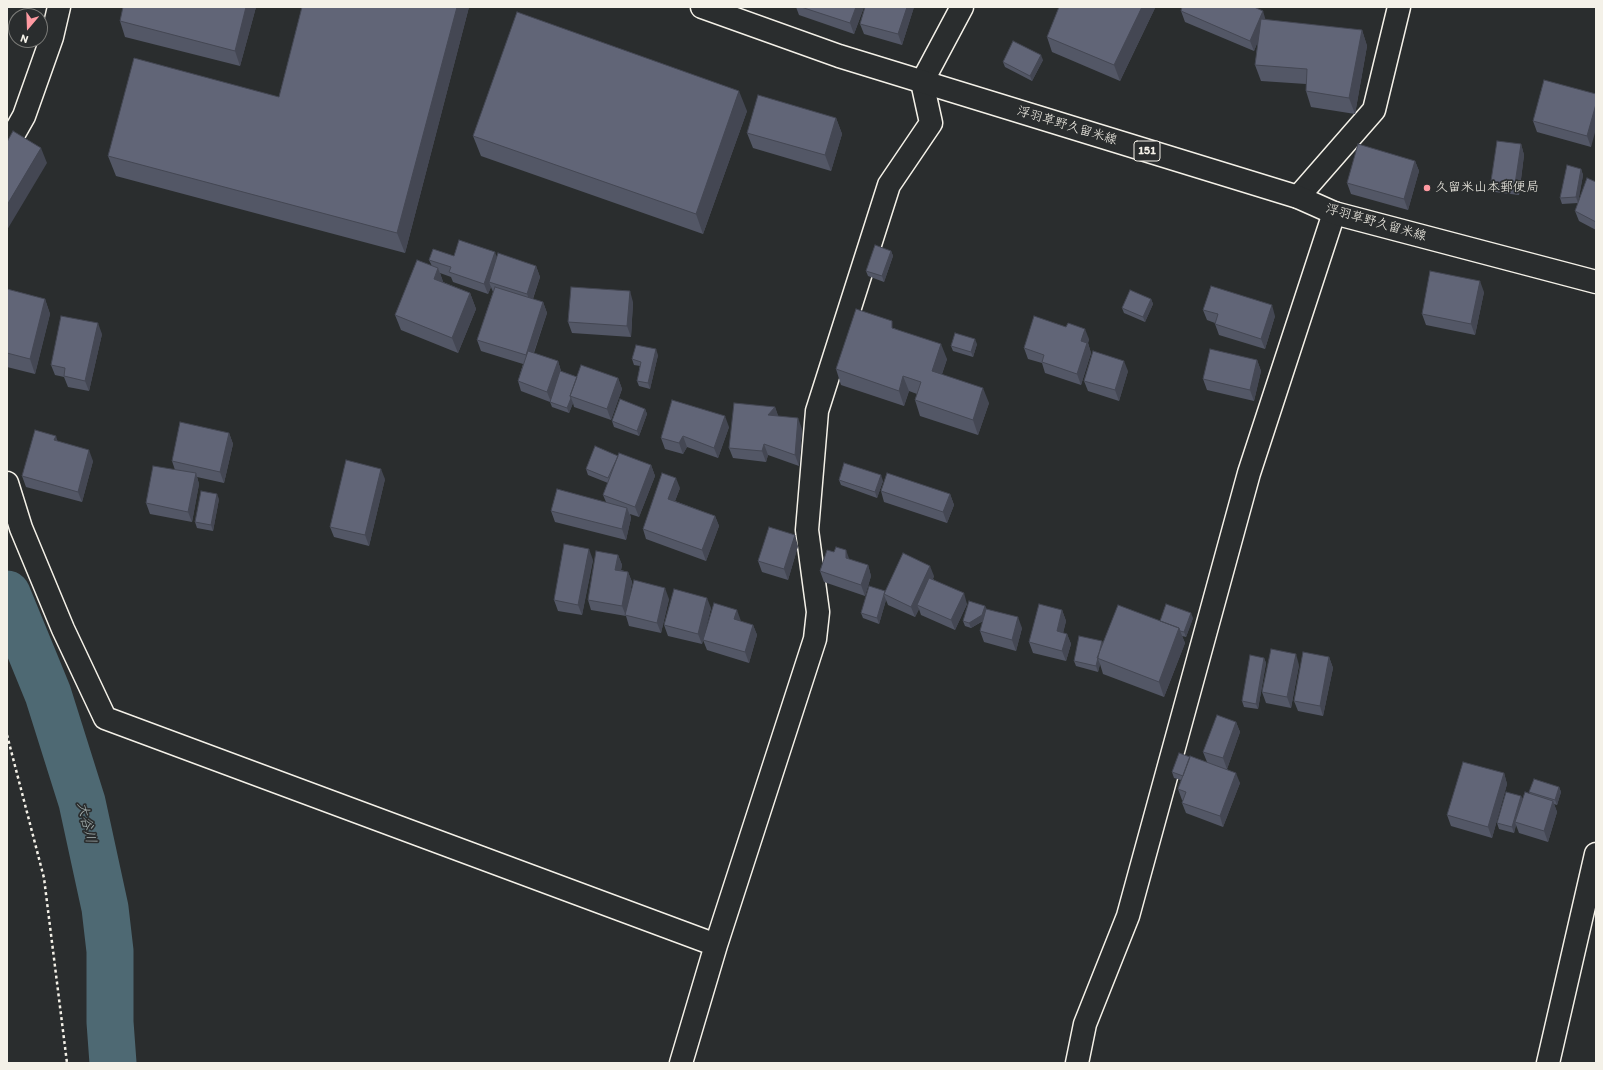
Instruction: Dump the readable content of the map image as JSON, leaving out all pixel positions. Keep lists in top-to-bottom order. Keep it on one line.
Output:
{"streets":{"street":["浮羽草野久留米線","151"]},"water":["大谷川"],"places":["久留米山本郵便局"],"north":"bottom"}
